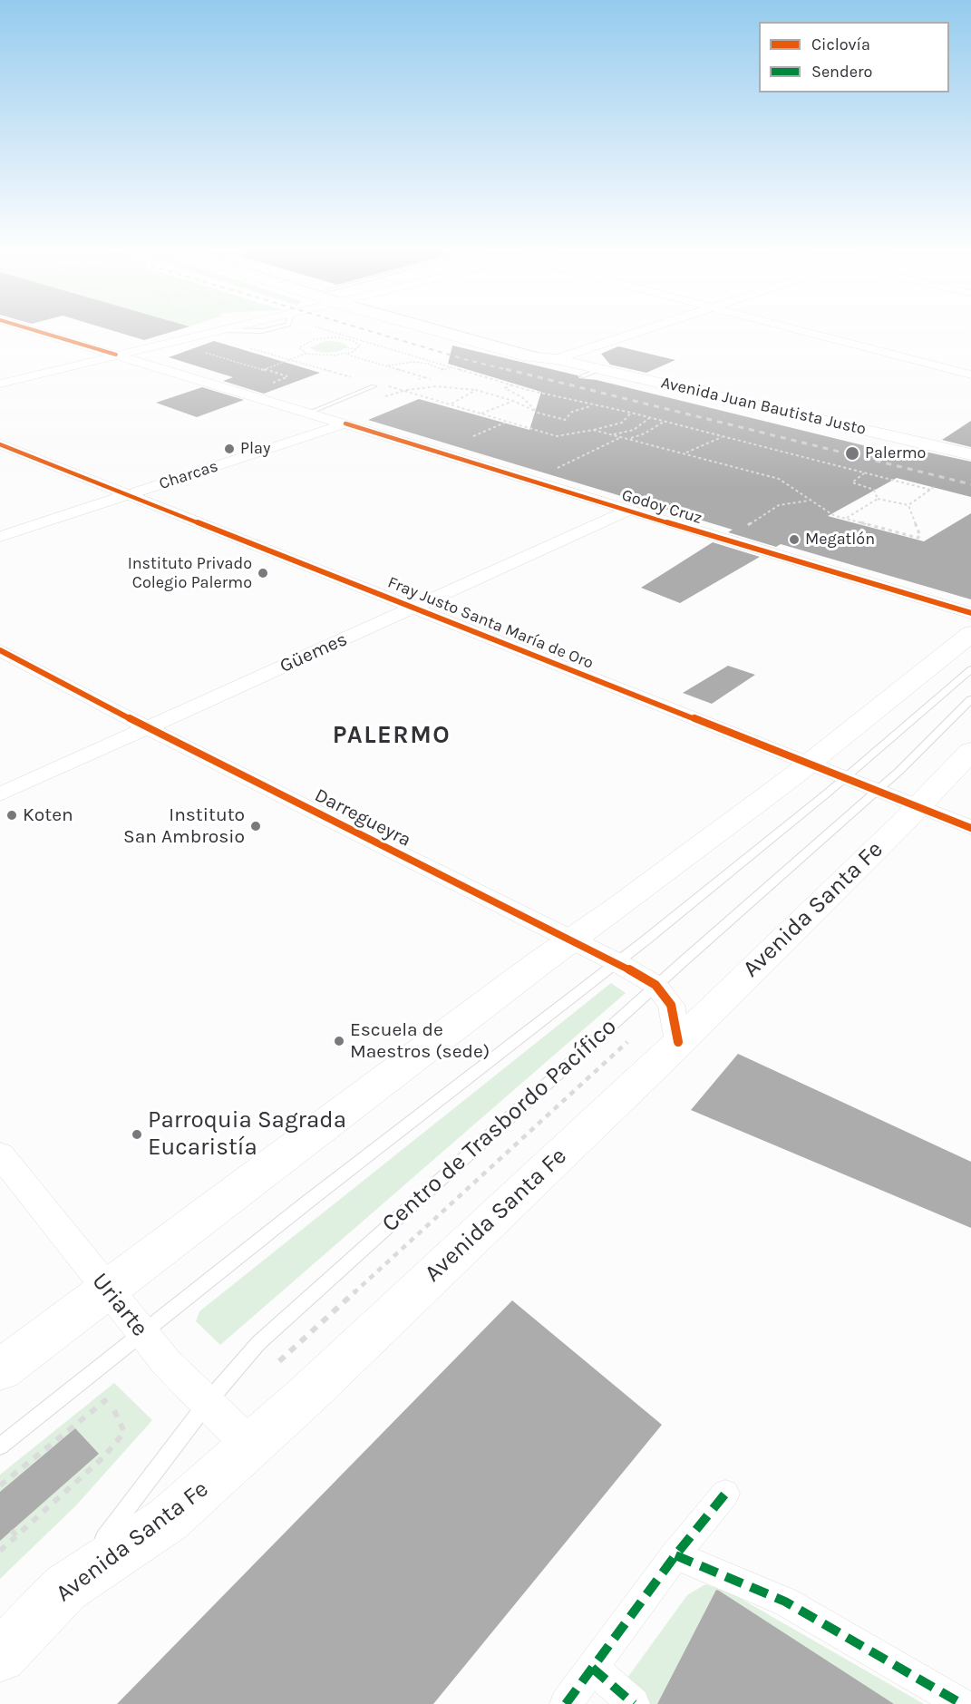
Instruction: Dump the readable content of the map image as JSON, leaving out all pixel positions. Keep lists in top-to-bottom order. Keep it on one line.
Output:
{"streets":{"main road":["Avenida Juan Bautista Justo","Avenida Santa Fe"],"street":["Charcas","Godoy Cruz","Fray Justo Santa María de Oro","Güemes","Darregueyra","Uriarte"],"lane":["Centro de Trasbordo Pacífico"]},"crossings":[["Charcas","Godoy Cruz"],["Charcas","Fray Justo Santa María de Oro"],["Godoy Cruz","Güemes"],["Fray Justo Santa María de Oro","Güemes"],["Fray Justo Santa María de Oro","Avenida Santa Fe"],["Fray Justo Santa María de Oro","Centro de Trasbordo Pacífico"],["Güemes","Darregueyra"],["Darregueyra","Avenida Santa Fe"],["Darregueyra","Centro de Trasbordo Pacífico"],["Avenida Santa Fe","Centro de Trasbordo Pacífico"],["Avenida Santa Fe","Uriarte"],["Centro de Trasbordo Pacífico","Uriarte"]],"districts":["PALERMO"],"places":["Play","Palermo","Megatlón","Instituto Privado Colegio Palermo","Koten","Instituto San Ambrosio","Escuela de Maestros (sede)","Parroquia Sagrada Eucaristía"],"legend":["Ciclovía","Sendero"]}
